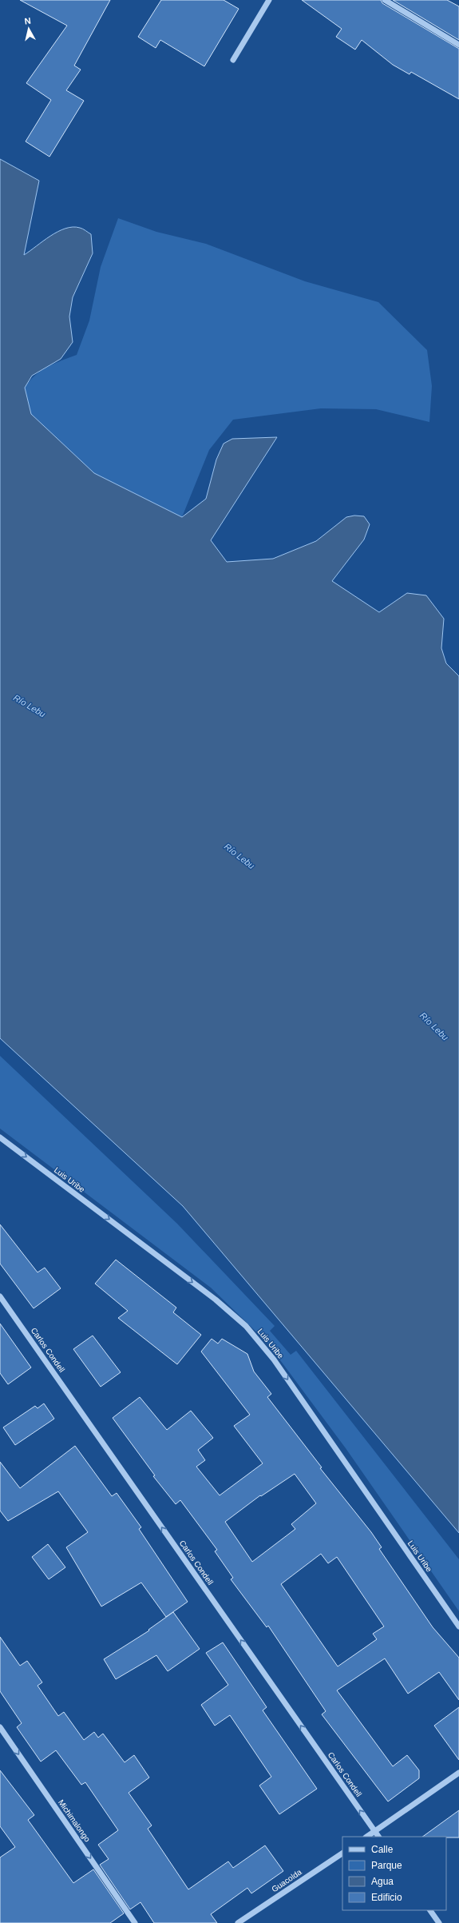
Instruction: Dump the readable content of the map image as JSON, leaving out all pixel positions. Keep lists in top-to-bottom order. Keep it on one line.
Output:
{"streets":{"street":["Luis Uribe","Carlos Condell","Michimalongo","Guacolda"]},"one_way":["Luis Uribe","Carlos Condell","Michimalongo"],"water":["Río Lebu"],"legend":["Calle","Parque","Agua","Edificio"],"north":"top"}
